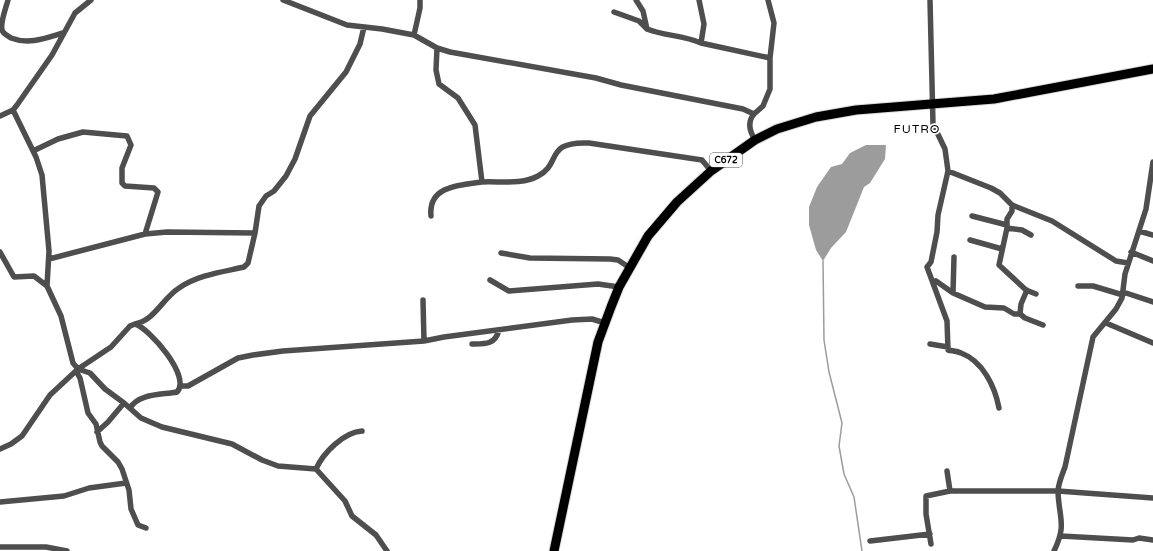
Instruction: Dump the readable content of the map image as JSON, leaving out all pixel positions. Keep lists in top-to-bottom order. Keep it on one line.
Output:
{"streets":{"main road":["C672"]},"districts":["FUTRO"]}
